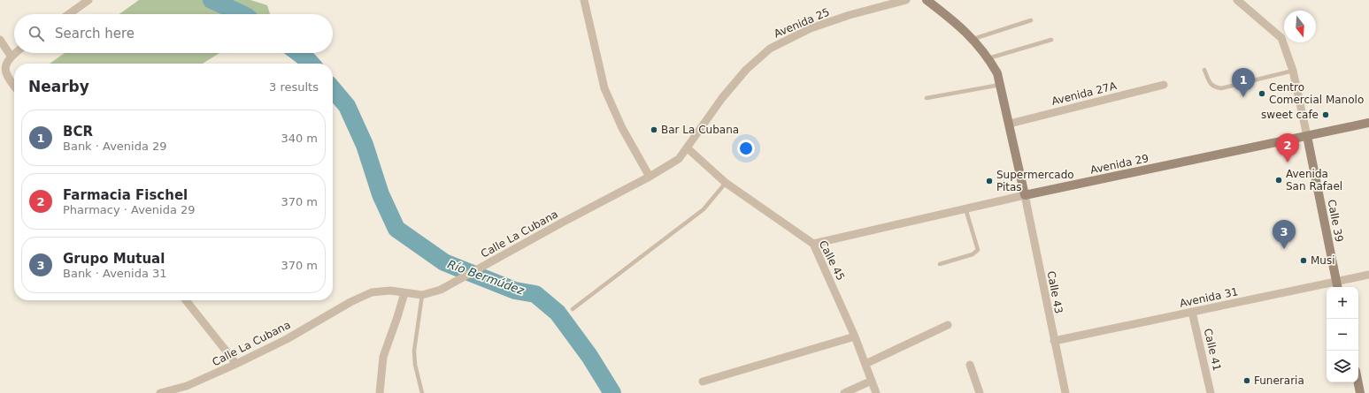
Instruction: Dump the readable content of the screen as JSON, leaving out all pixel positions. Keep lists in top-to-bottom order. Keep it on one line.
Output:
{"streets":{"street":["Avenida 25","Avenida 27A","Avenida 29","Calle 39","Calle La Cubana","Calle 45","Calle 43","Avenida 31","Calle 41"]},"crossings":[["Avenida 25","Calle La Cubana"],["Avenida 25","Calle 45"],["Avenida 29","Calle 39"],["Avenida 29","Calle 45"],["Avenida 29","Calle 43"],["Calle 39","Avenida 31"],["Calle La Cubana","Calle 45"],["Calle 43","Avenida 31"],["Avenida 31","Calle 41"]],"water":["Río Bermúdez"],"places":["Centro Comercial Manolo","sweet cafe","Bar La Cubana","Avenida San Rafael","Supermercado Pitas","Musi","Funeraria"],"north":"bottom","page":{"search":"Search here","heading":["Nearby","3 results"],"pins":["1","2","3"],"list":[{"mark":"1","name":"BCR","note":"Bank · Avenida 29","value":"340 m"},{"mark":"2","name":"Farmacia Fischel","note":"Pharmacy · Avenida 29","value":"370 m"},{"mark":"3","name":"Grupo Mutual","note":"Bank · Avenida 31","value":"370 m"}],"map_buttons":["+","−"]}}
